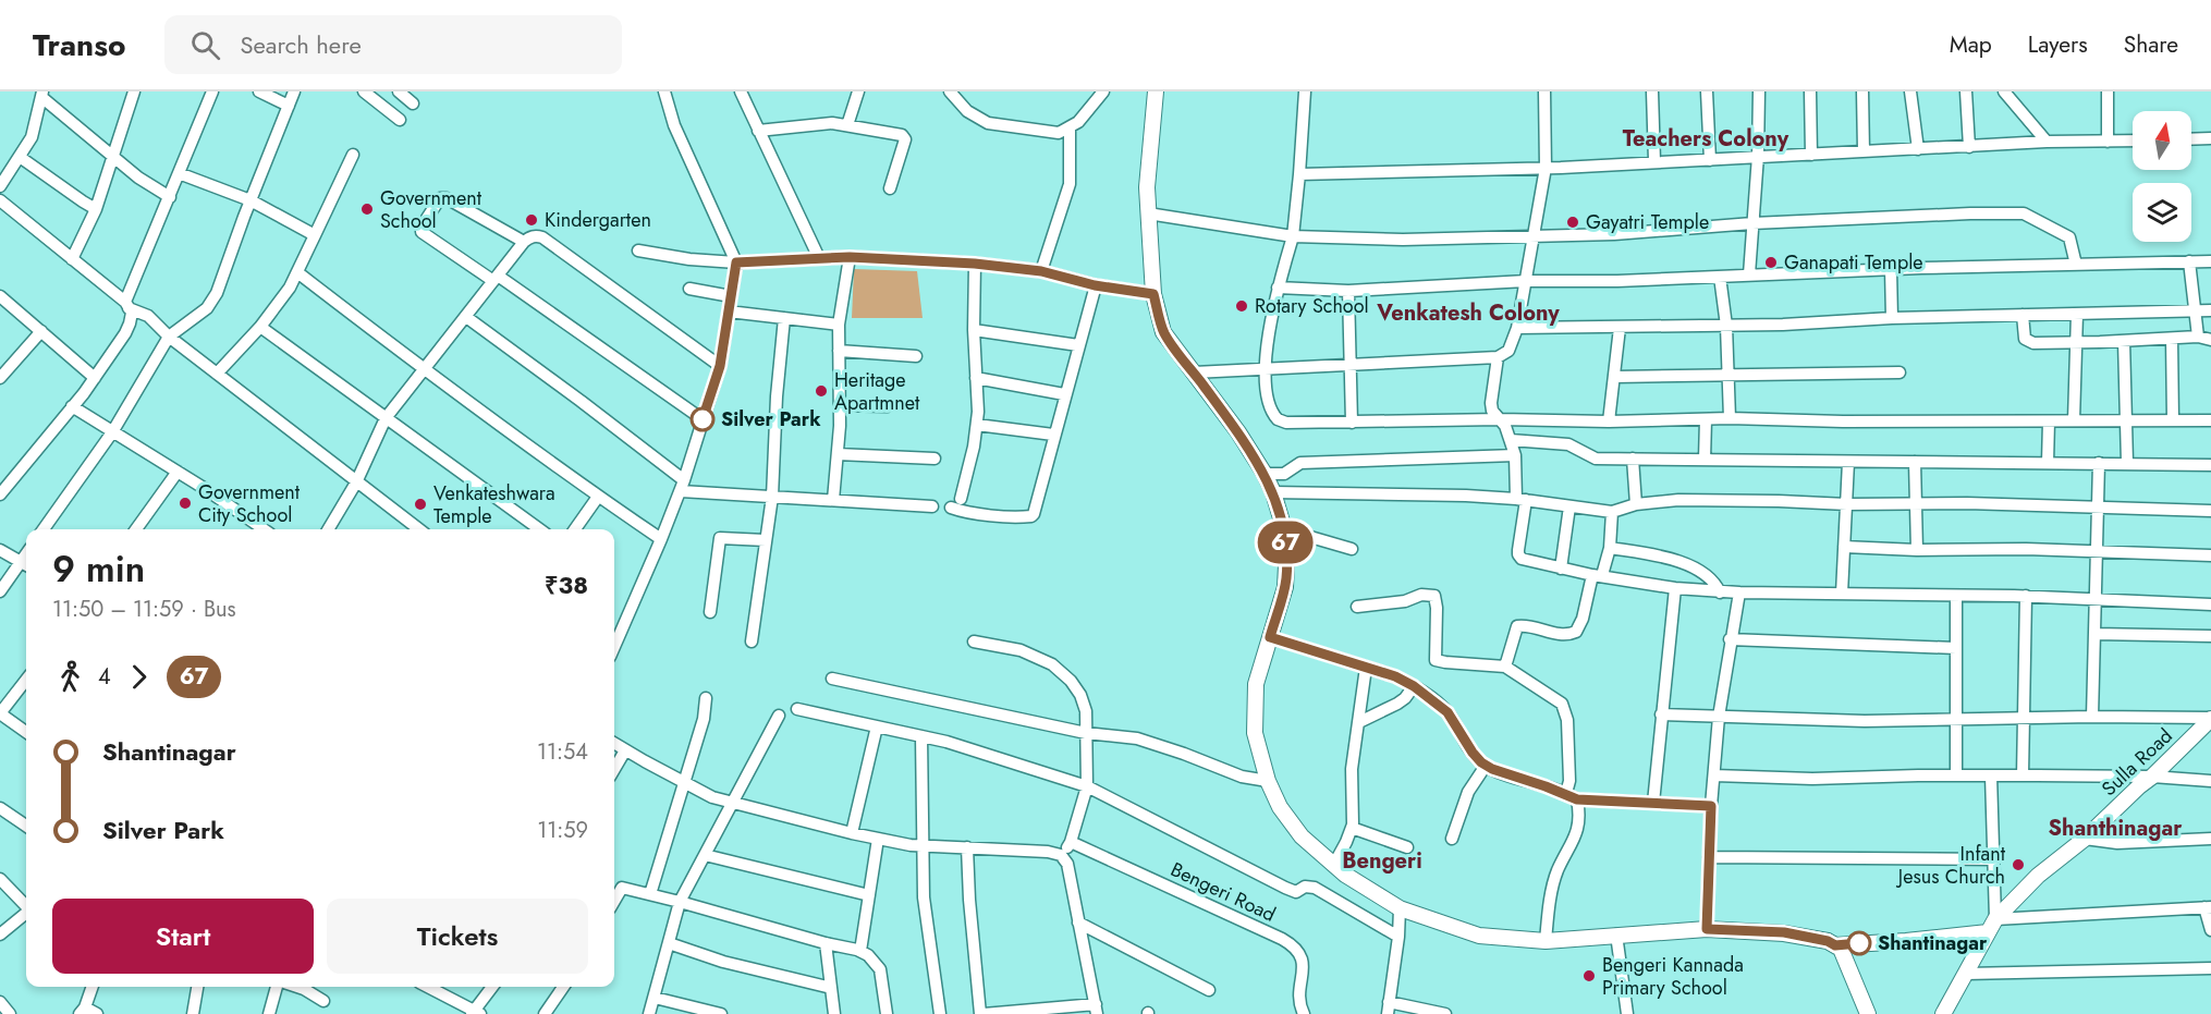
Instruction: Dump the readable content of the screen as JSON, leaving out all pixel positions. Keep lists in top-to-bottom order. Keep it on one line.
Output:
{"streets":{"main road":["Sulla Road"],"street":["Bengeri Road"]},"districts":["Teachers Colony","Venkatesh Colony","Shanthinagar","Bengeri"],"places":["Government School","Kindergarten","Gayatri Temple","Ganapati Temple","Rotary School","Heritage Apartmnet","Silver Park","Government City School","Venkateshwara Temple","Infant Jesus Church","Shantinagar","Bengeri Kannada Primary School"],"lines":["bus line 67"],"north":"top","page":{"header":"Transo","search":"Search here","nav":["Map","Layers","Share"],"on_map":"67","heading":["9 min","11:50 – 11:59 · Bus","₹38"],"legs":["4","67"],"list":[{"name":"Shantinagar","value":"11:54"},{"name":"Silver Park","value":"11:59"}],"buttons":["Start","Tickets"]}}
